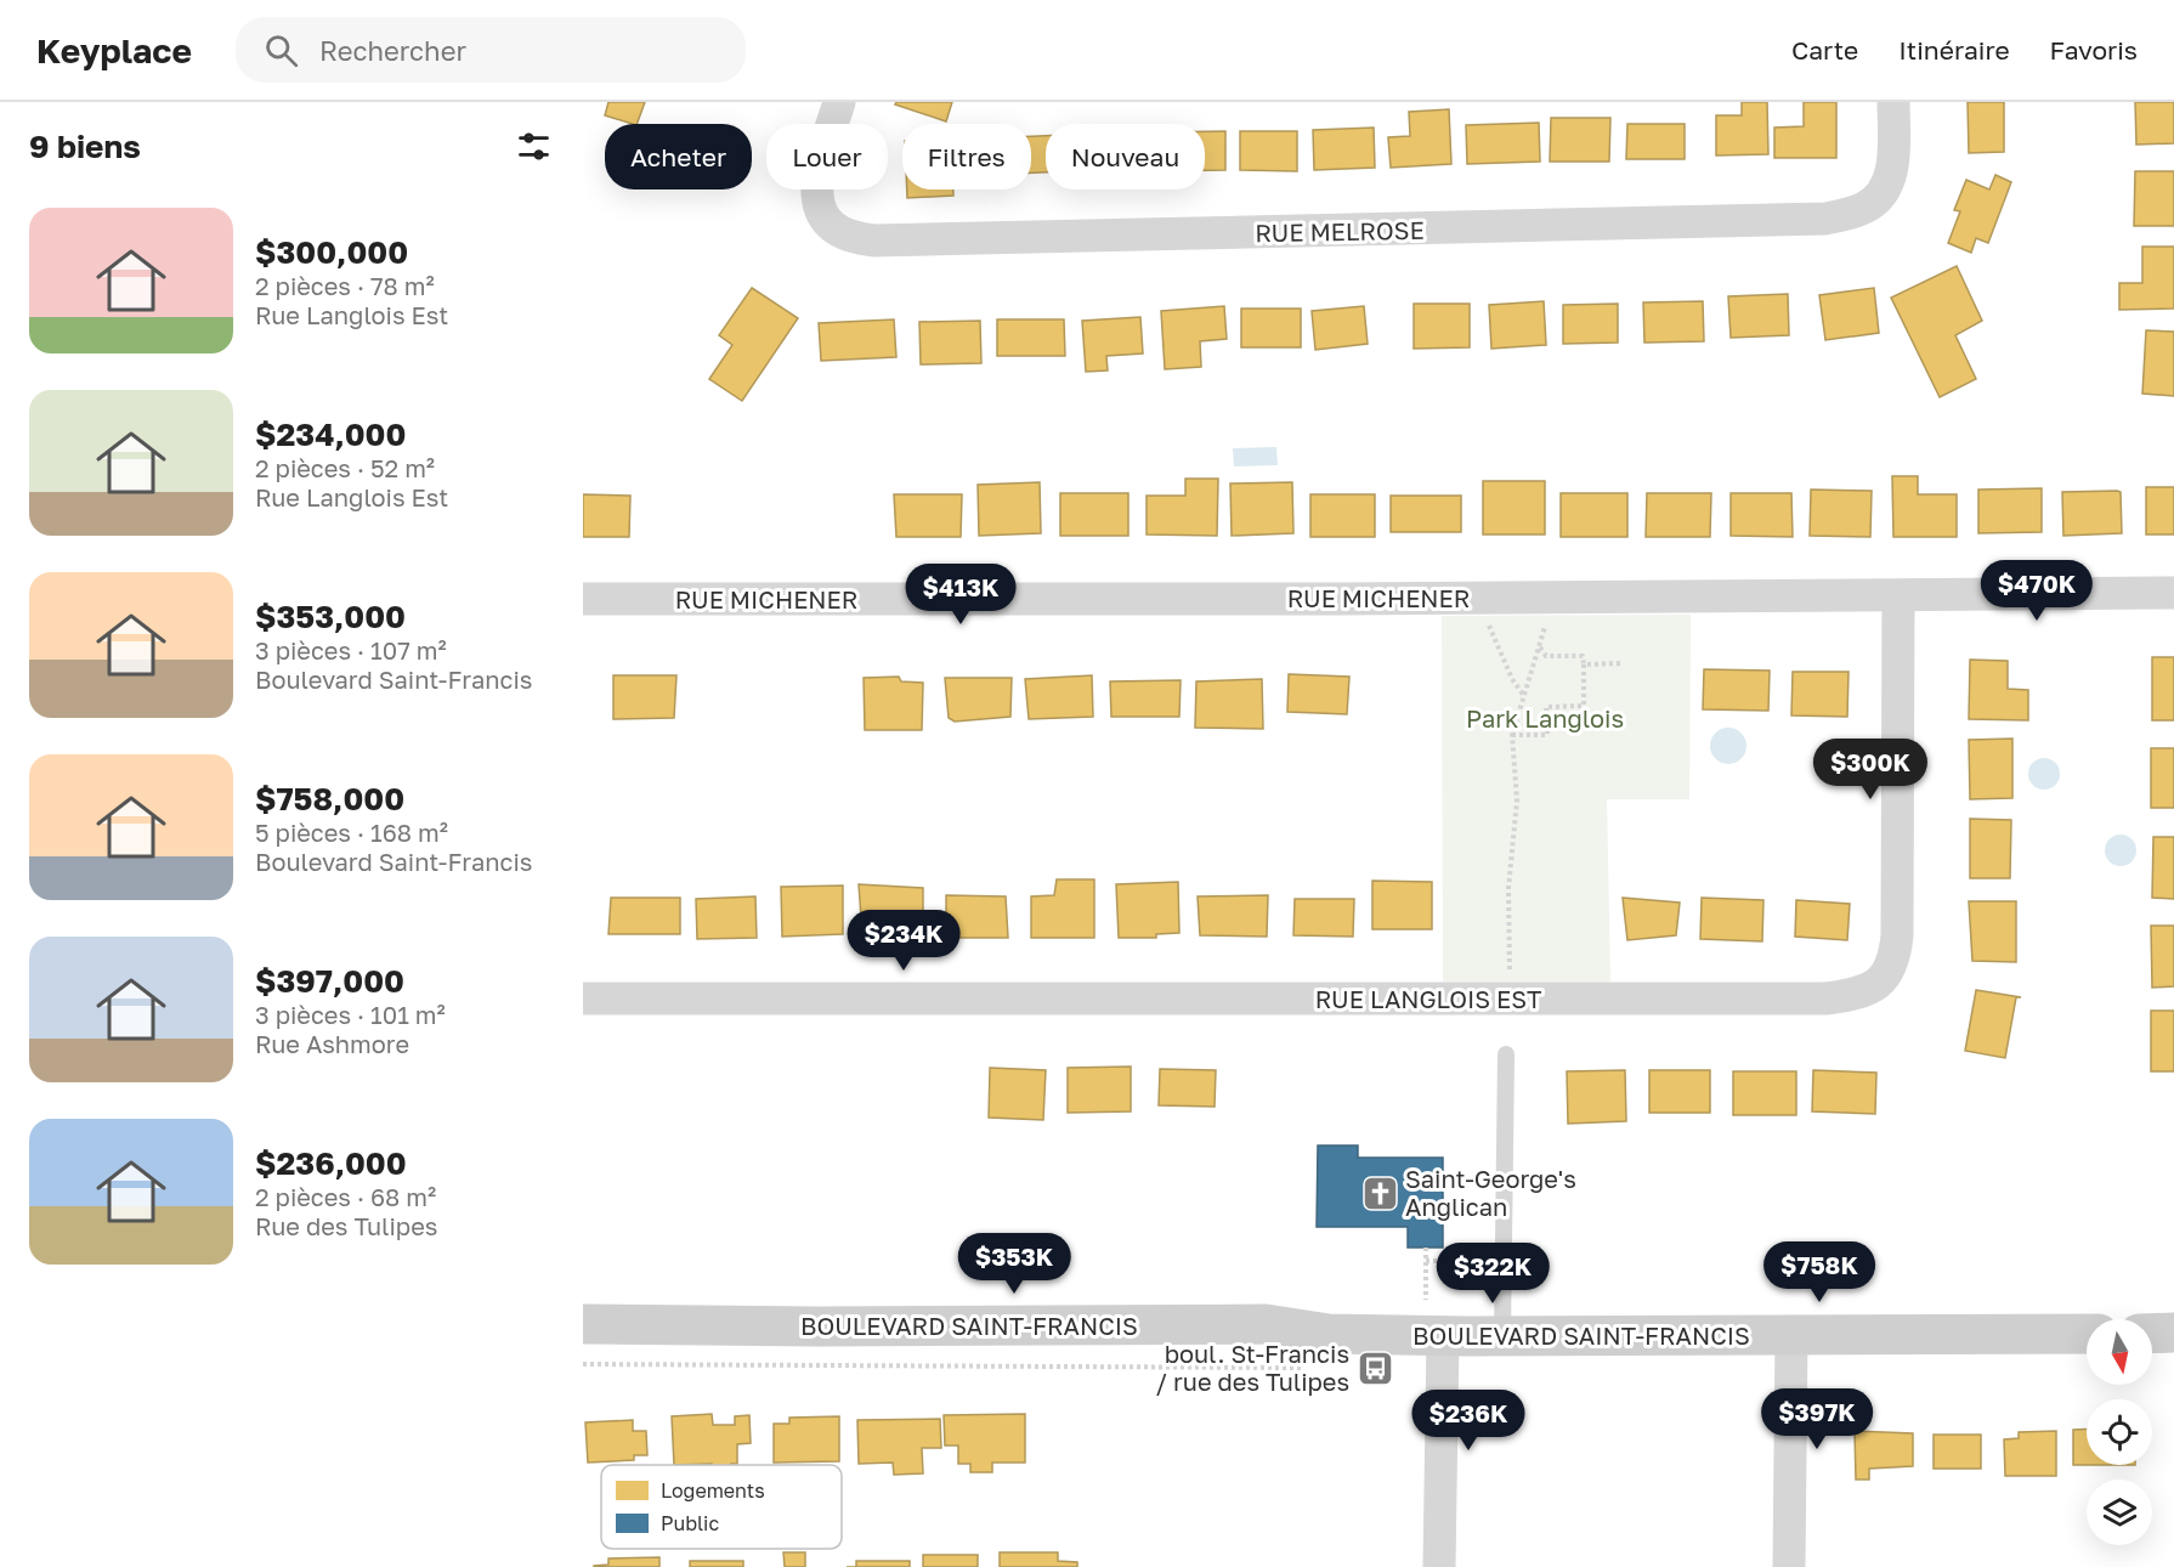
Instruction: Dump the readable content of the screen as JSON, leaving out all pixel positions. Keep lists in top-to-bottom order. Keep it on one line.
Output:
{"streets":{"street":["RUE MELROSE","RUE MICHENER","RUE LANGLOIS EST","BOULEVARD SAINT-FRANCIS"]},"crossings":[["RUE MICHENER","RUE LANGLOIS EST"]],"parks":["Park Langlois"],"places":{"church":["Saint-George's Anglican"],"bus stop":["boul. St-Francis / rue des Tulipes"]},"legend":["Logements","Public"],"north":"bottom","page":{"header":"Keyplace","search":"Rechercher","nav":["Carte","Itinéraire","Favoris"],"heading":"9 biens","chip":["Acheter","Louer","Filtres","Nouveau"],"list":[{"name":"$300,000","note":"2 pièces · 78 m² · Rue Langlois Est"},{"name":"$234,000","note":"2 pièces · 52 m² · Rue Langlois Est"},{"name":"$353,000","note":"3 pièces · 107 m² · Boulevard Saint-Francis"},{"name":"$758,000","note":"5 pièces · 168 m² · Boulevard Saint-Francis"},{"name":"$397,000","note":"3 pièces · 101 m² · Rue Ashmore"},{"name":"$236,000","note":"2 pièces · 68 m² · Rue des Tulipes"}],"price":["$470K","$413K","$300K","$234K","$353K","$758K","$322K","$397K","$236K"]}}
